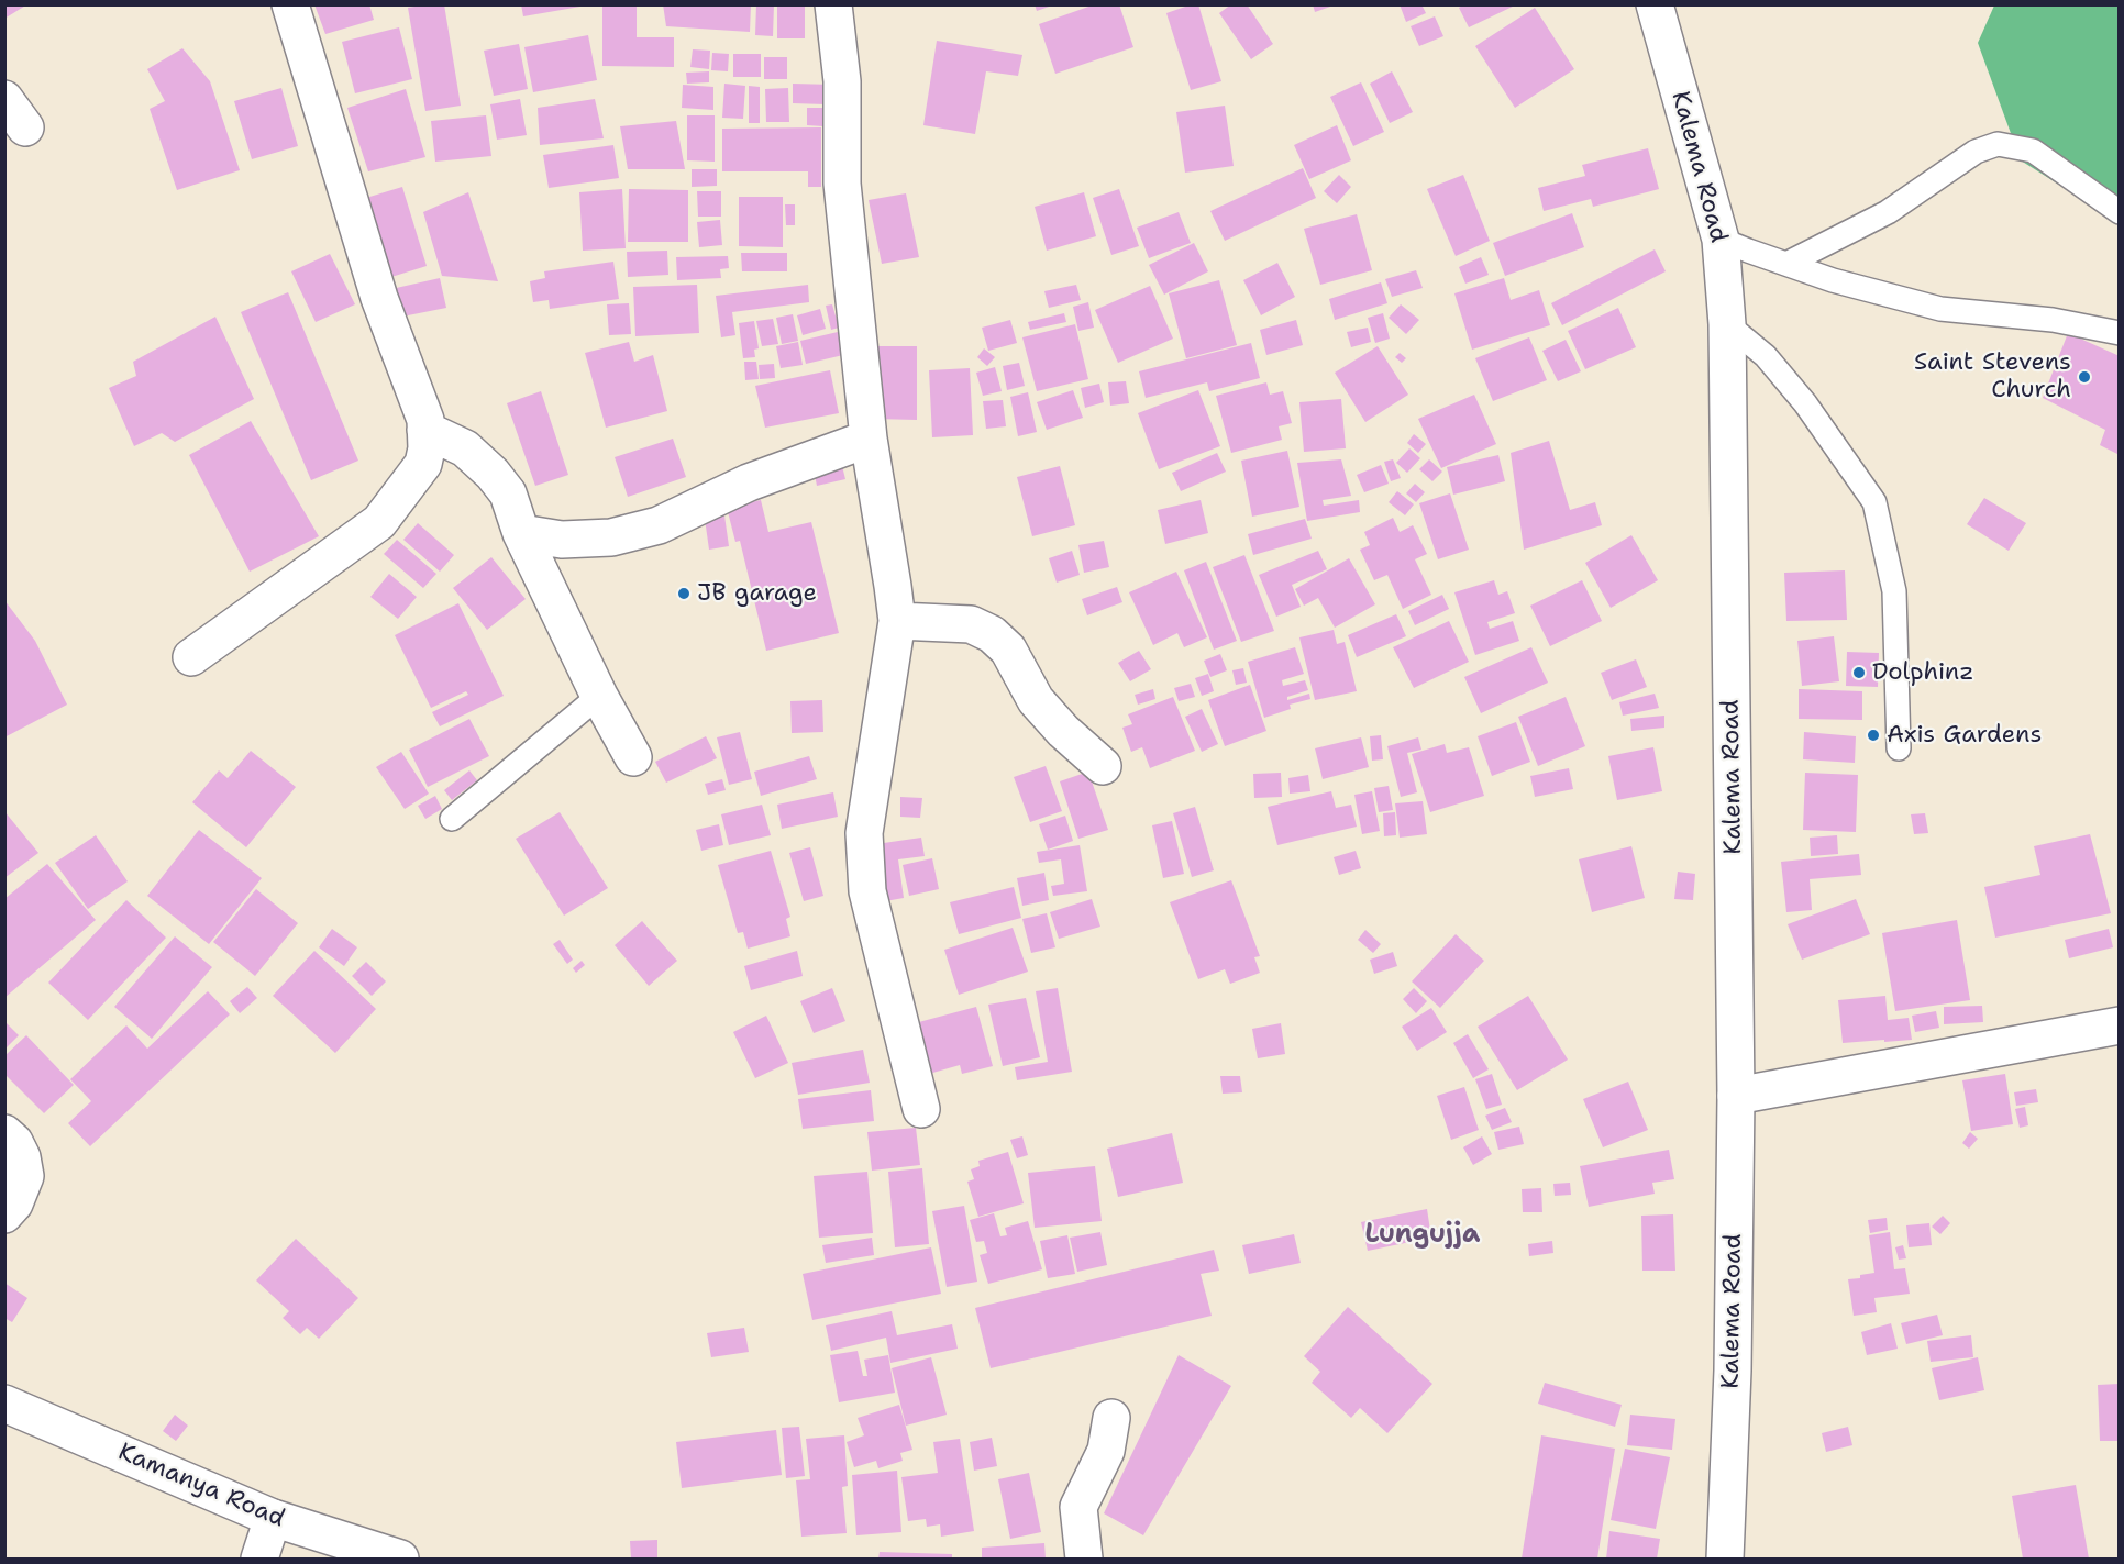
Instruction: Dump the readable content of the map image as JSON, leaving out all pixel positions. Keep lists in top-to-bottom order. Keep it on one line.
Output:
{"streets":{"street":["Kalema Road","Kamanya Road"]},"districts":["Lungujja"],"places":["Saint Stevens Church","JB garage","Dolphinz","Axis Gardens"]}
